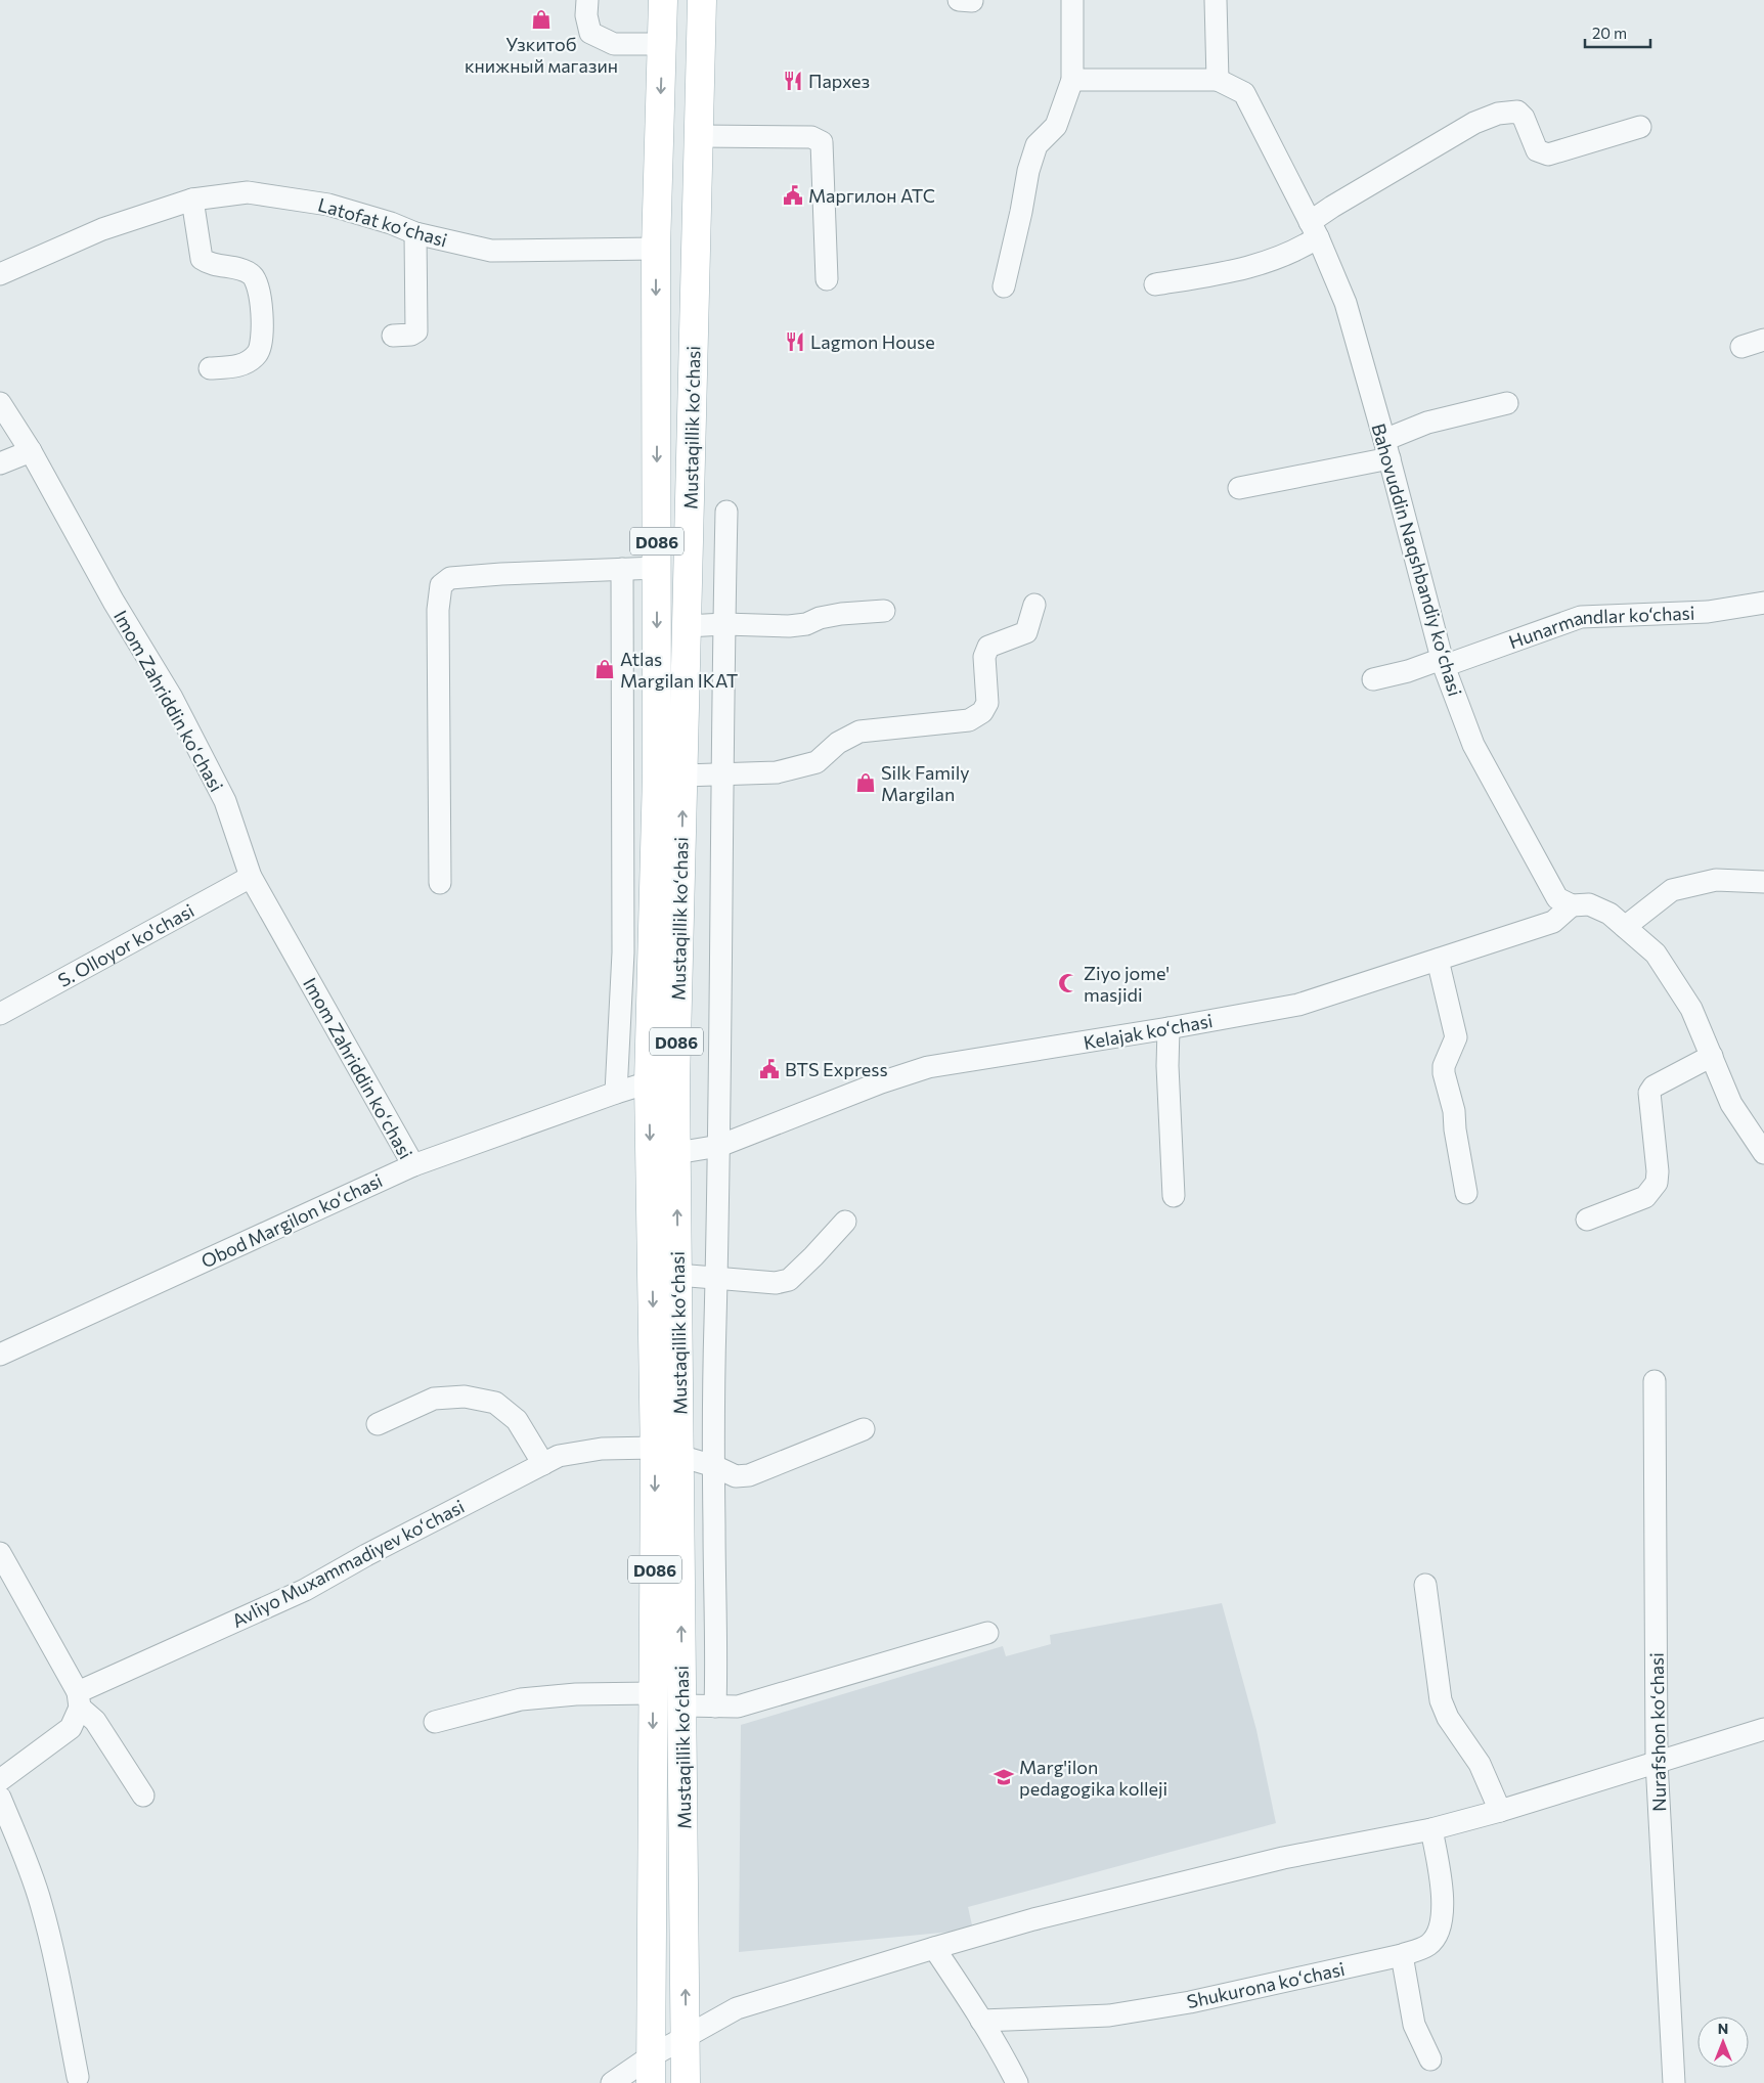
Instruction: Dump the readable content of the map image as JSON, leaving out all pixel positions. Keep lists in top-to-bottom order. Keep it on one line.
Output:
{"streets":{"main road":["Mustaqillik koʻchasi","D086"],"street":["Latofat koʻchasi","Bahovuddin Naqshbandiy koʻchasi","Hunarmandlar ko‘chasi","Imom Zahriddin koʻchasi","S. Olloyor ko'chasi","Kelajak koʻchasi","Obod Margilon koʻchasi","Avliyo Muxammadiyev koʻchasi","Nurafshon koʻchasi","Shukurona koʻchasi"]},"crossings":[["Latofat koʻchasi","Mustaqillik koʻchasi"],["Mustaqillik koʻchasi","Kelajak koʻchasi"],["Mustaqillik koʻchasi","Obod Margilon koʻchasi"],["Mustaqillik koʻchasi","Avliyo Muxammadiyev koʻchasi"],["Bahovuddin Naqshbandiy koʻchasi","Hunarmandlar ko‘chasi"],["Bahovuddin Naqshbandiy koʻchasi","Kelajak koʻchasi"],["Imom Zahriddin koʻchasi","S. Olloyor ko'chasi"],["Imom Zahriddin koʻchasi","Obod Margilon koʻchasi"]],"places":{"shop":["Узкитоб книжный магазин","Atlas Margilan IKAT","Silk Family Margilan"],"restaurant":["Пархез","Lagmon House"],"public building":["Маргилон АТС","BTS Express"],"mosque":["Ziyo jome' masjidi"],"school or university":["Marg'ilon pedagogika kolleji"]},"scale_bar":"20 m","north":"top"}
